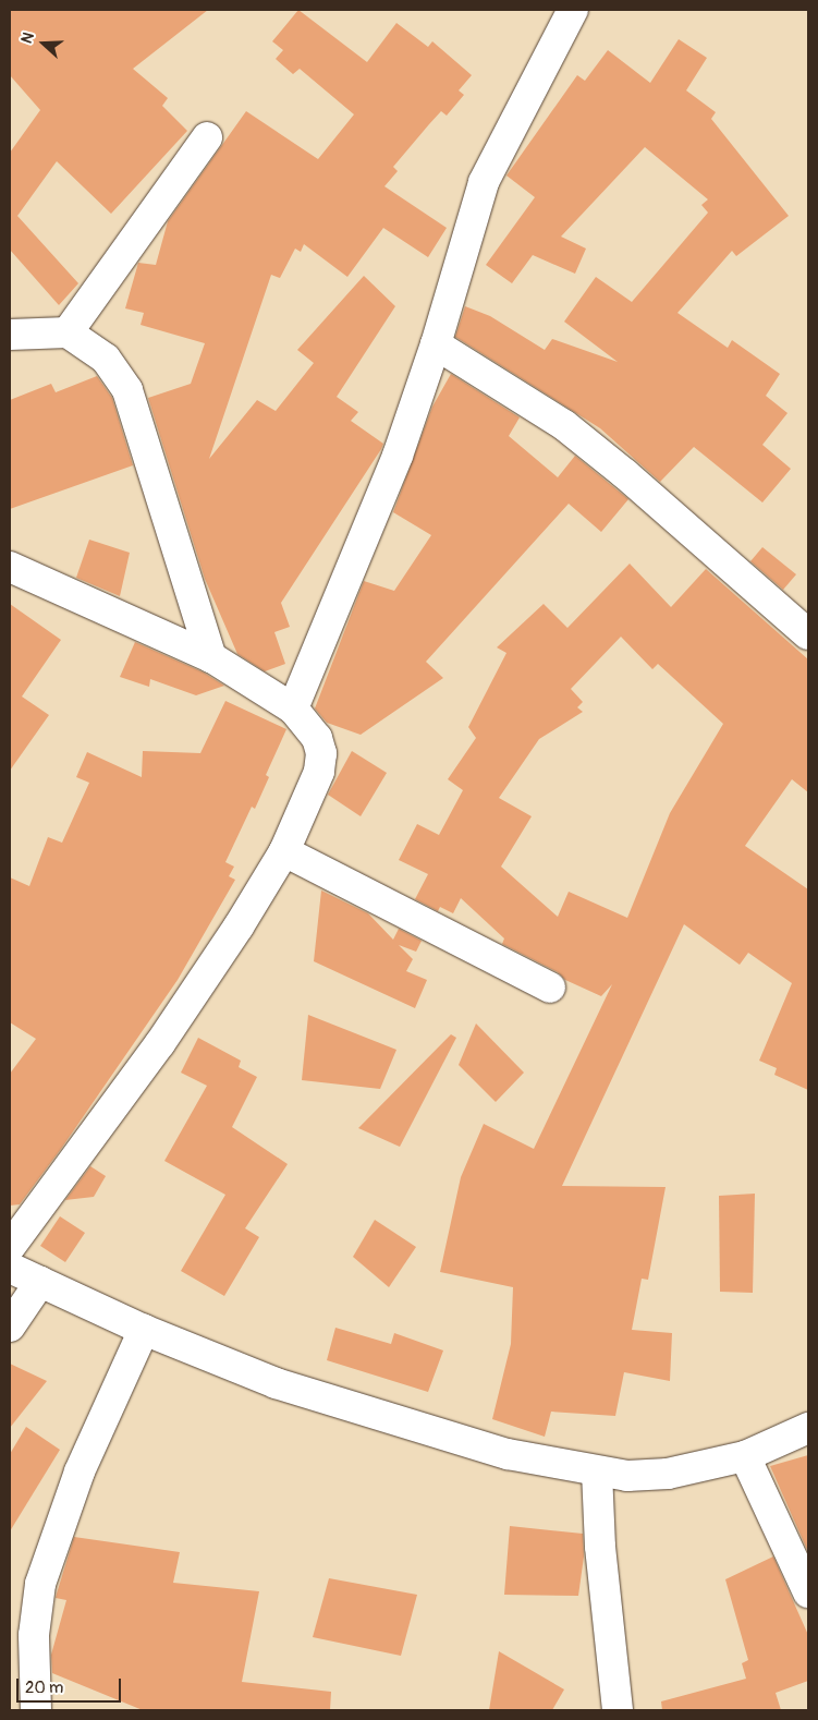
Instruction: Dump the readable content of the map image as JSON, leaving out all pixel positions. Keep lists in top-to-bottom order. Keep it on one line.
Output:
{"scale_bar":"20 m","north":"left"}
